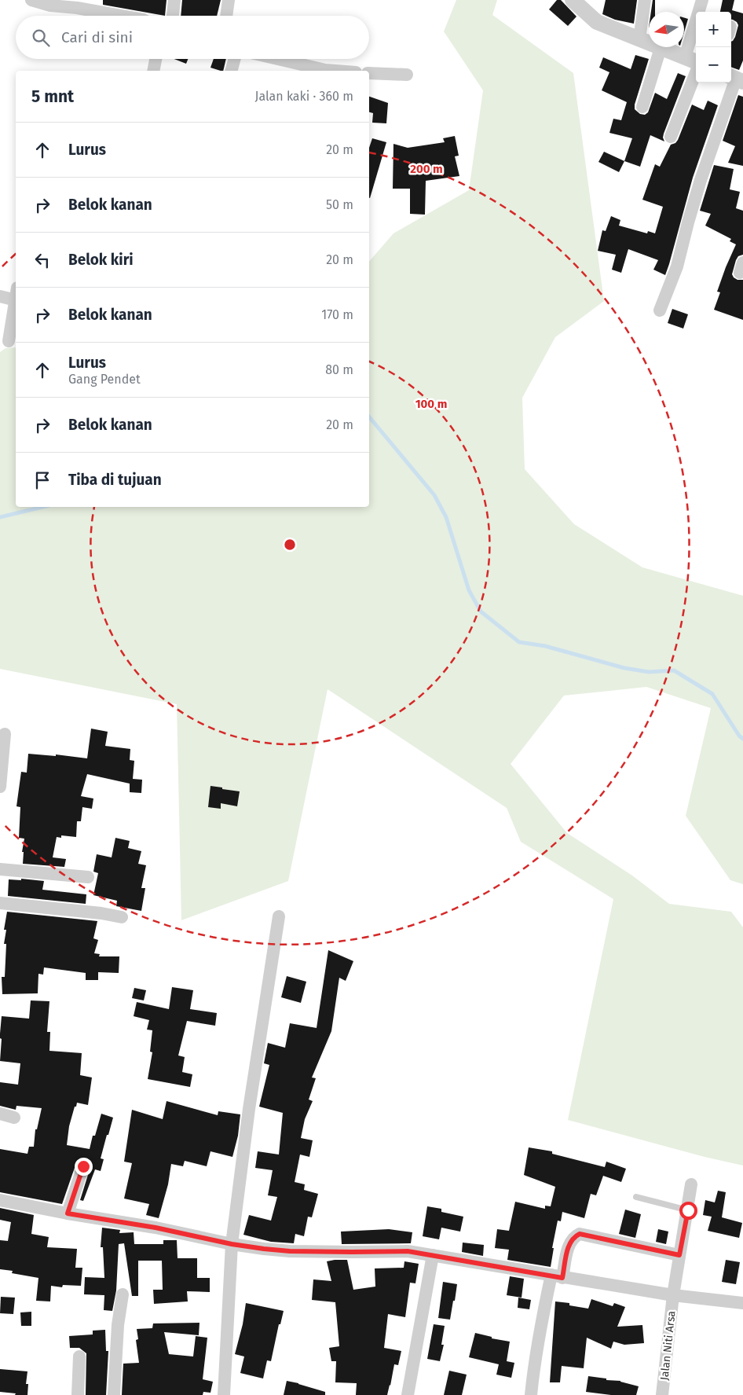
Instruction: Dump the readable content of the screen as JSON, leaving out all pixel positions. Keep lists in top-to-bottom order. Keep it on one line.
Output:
{"streets":{"street":["Jalan Niti Arsa"]},"north":"left","page":{"map_buttons":["+","−"],"search":"Cari di sini","heading":["5 mnt","Jalan kaki · 360 m"],"list":[["Lurus","20 m"],["Belok kanan","50 m"],["Belok kiri","20 m"],["Belok kanan","170 m"],["Lurus","Gang Pendet","80 m"],["Belok kanan","20 m"],"Tiba di tujuan"]},"rings":["200 m","100 m"]}
